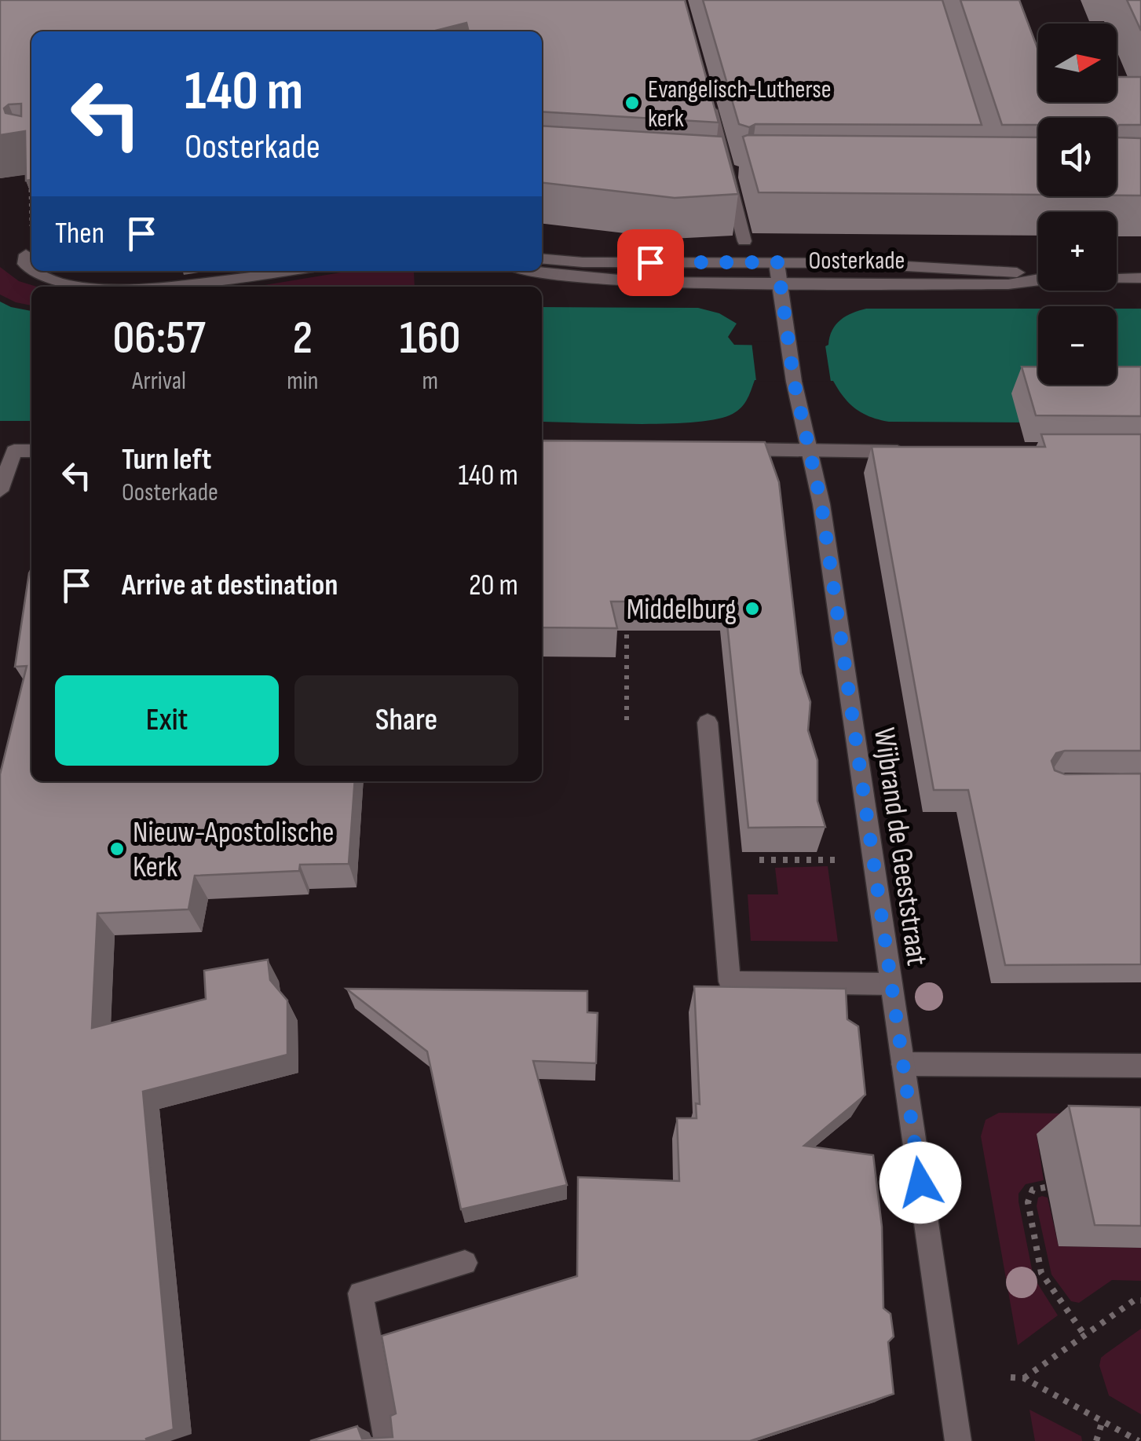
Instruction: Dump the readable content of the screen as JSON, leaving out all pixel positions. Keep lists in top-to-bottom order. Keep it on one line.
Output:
{"streets":{"street":["Oosterkade","Wijbrand de Geeststraat"]},"crossings":[["Oosterkade","Wijbrand de Geeststraat"]],"places":["Evangelisch-Lutherse kerk","Middelburg","Nieuw-Apostolische Kerk"],"north":"right","page":{"map_buttons":["+","−"],"turn":["140 m","Oosterkade"],"then":"Then","eta":["06:57","Arrival","2","min","160","m"],"list":[{"name":"Turn left","note":"Oosterkade","value":"140 m"},{"name":"Arrive at destination","value":"20 m"}],"buttons":["Exit","Share"]}}
